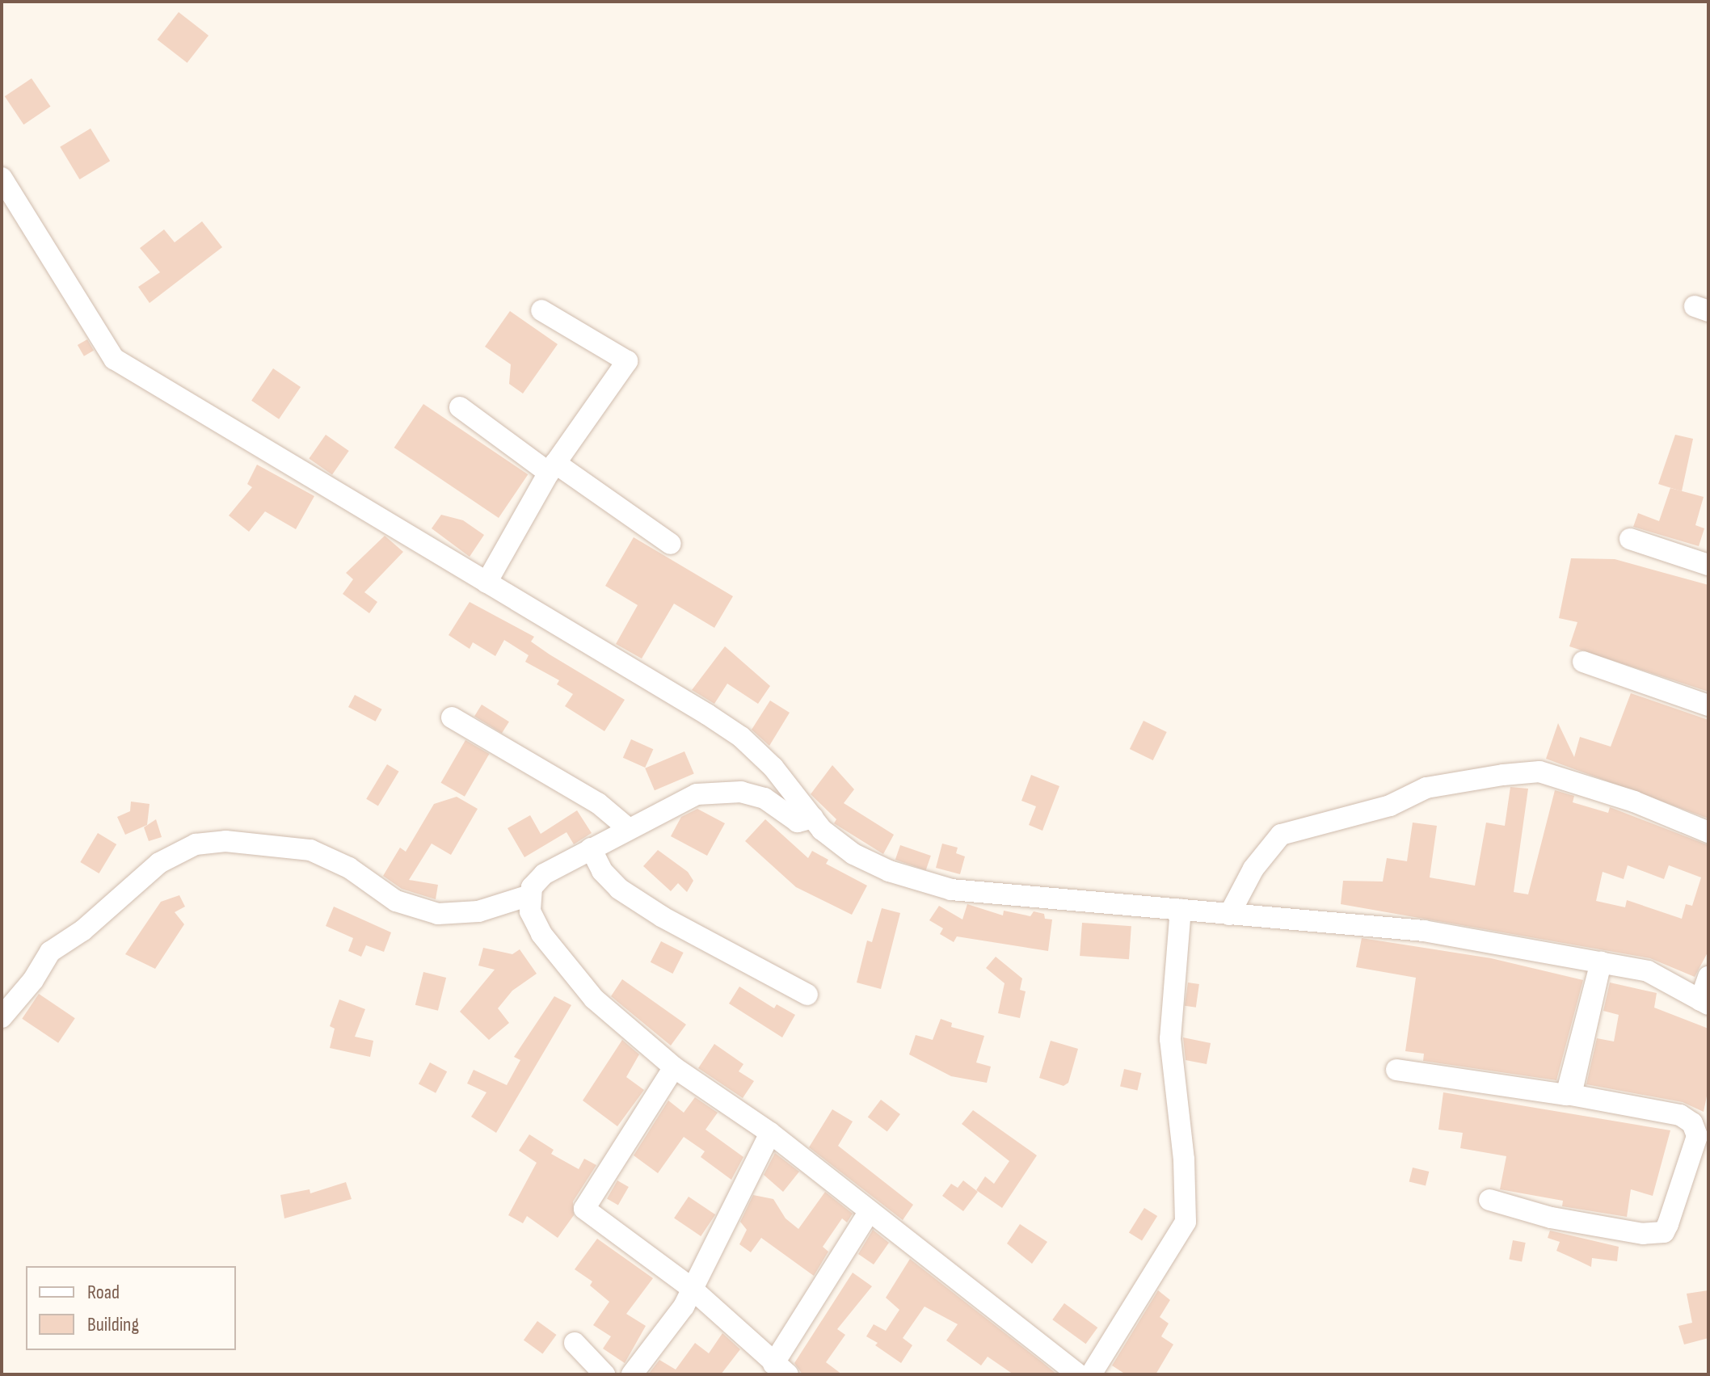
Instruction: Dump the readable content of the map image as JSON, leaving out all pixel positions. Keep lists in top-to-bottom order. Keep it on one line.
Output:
{"legend":["Road","Building"]}
